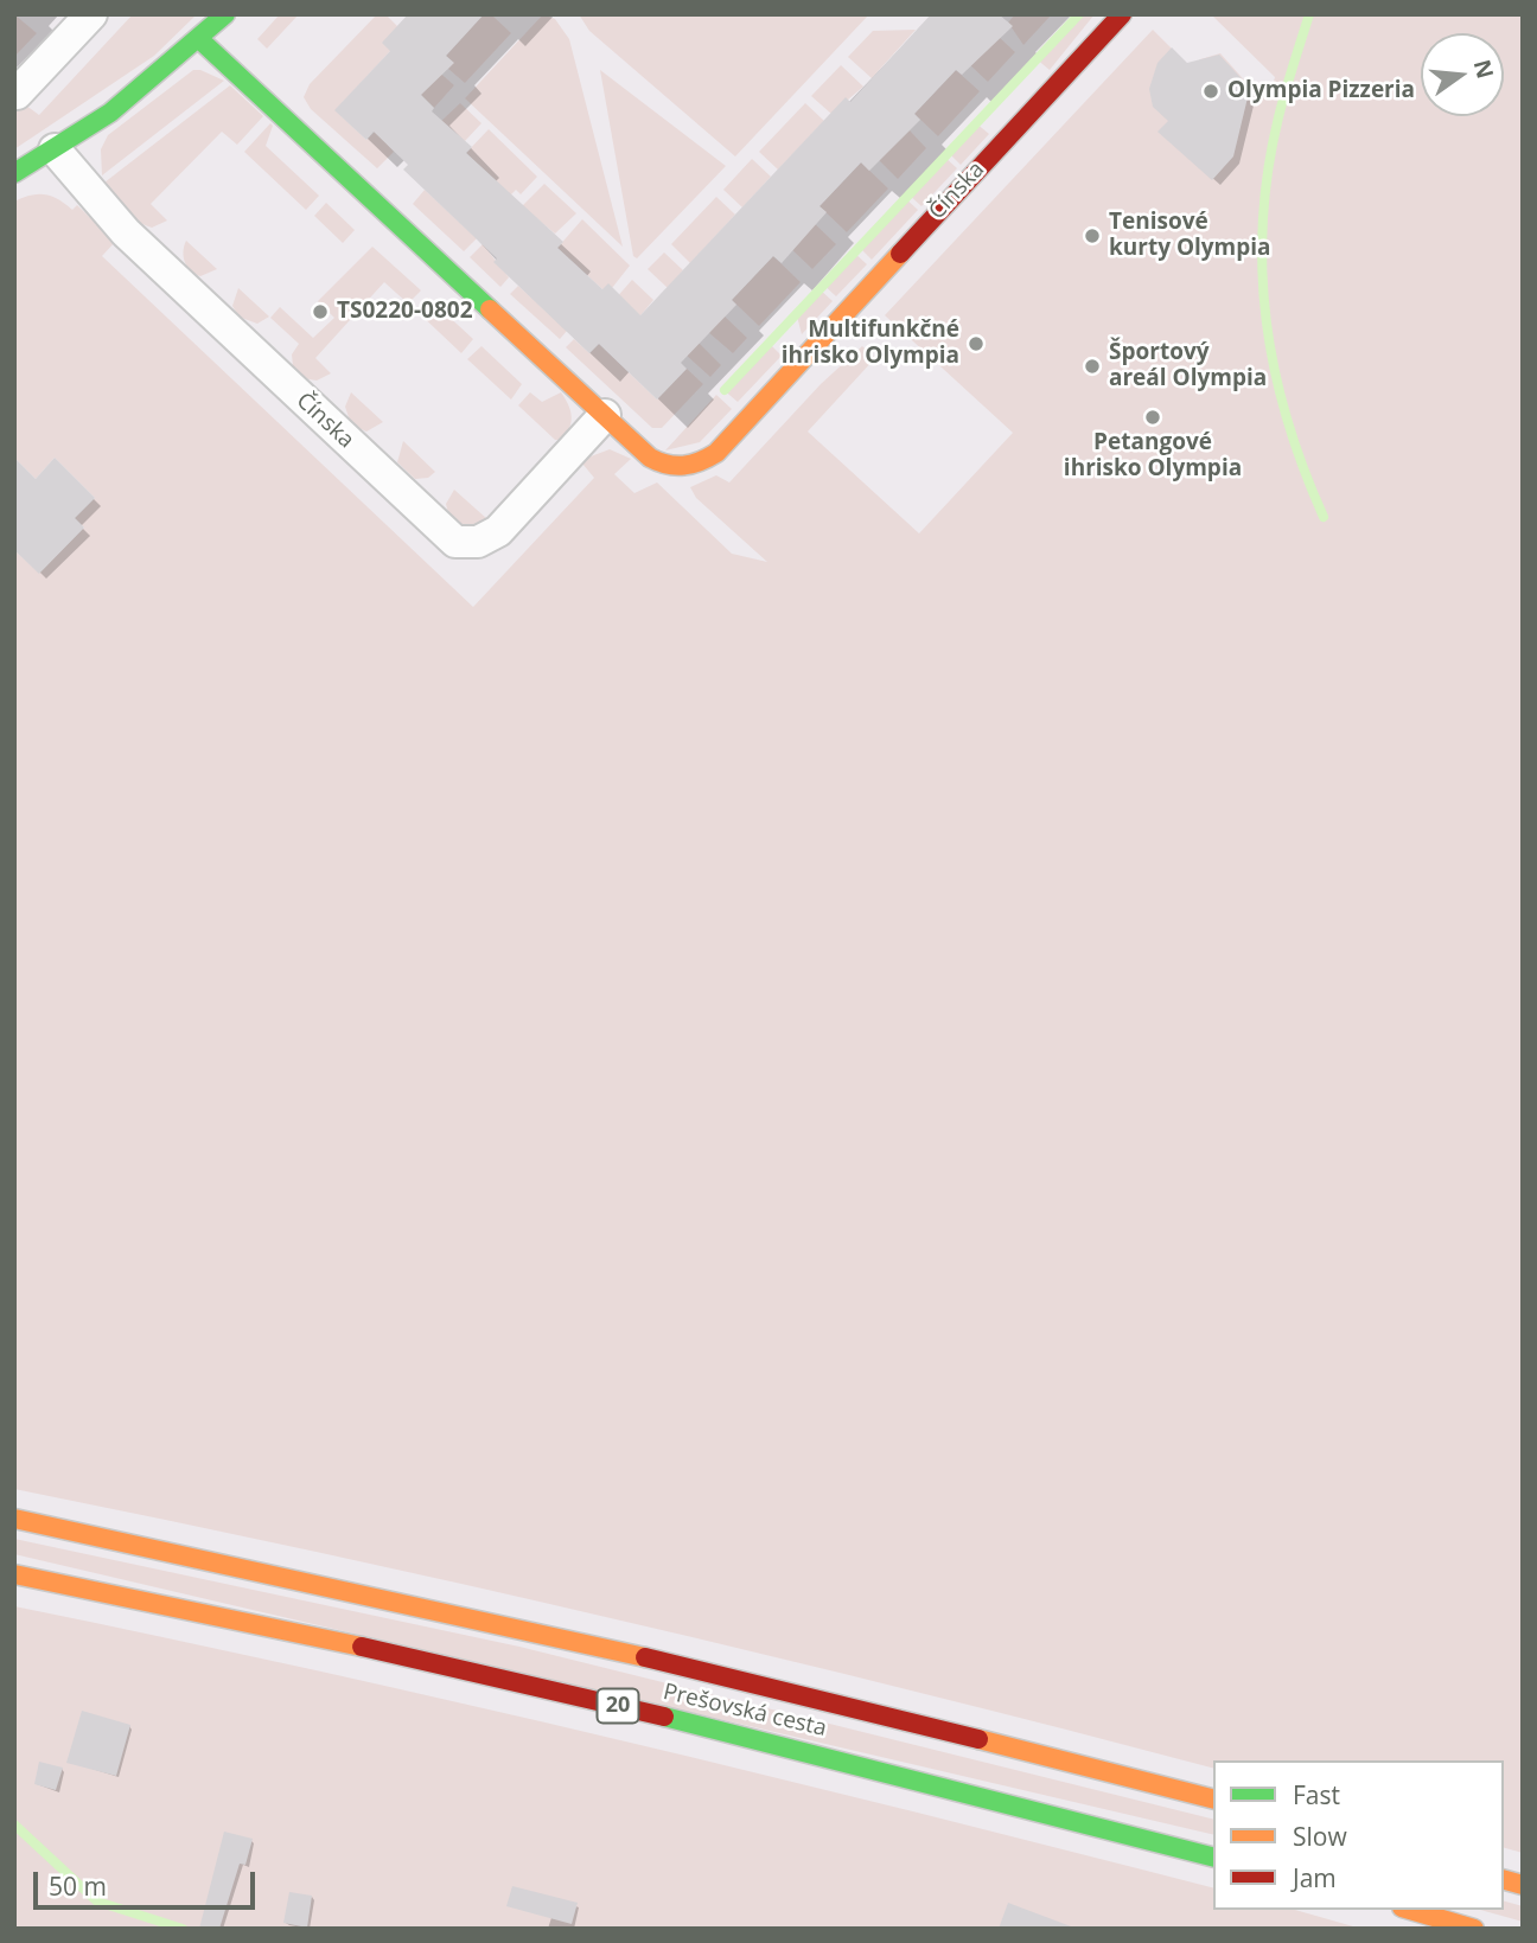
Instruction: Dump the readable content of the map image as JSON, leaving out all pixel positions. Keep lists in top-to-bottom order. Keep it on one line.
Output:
{"streets":{"main road":["Čínska","20","Prešovská cesta"]},"places":["Olympia Pizzeria","Tenisové kurty Olympia","TS0220-0802","Multifunkčné ihrisko Olympia","Športový areál Olympia","Petangové ihrisko Olympia"],"legend":["Fast","Slow","Jam"],"scale_bar":"50 m","north":"right"}
